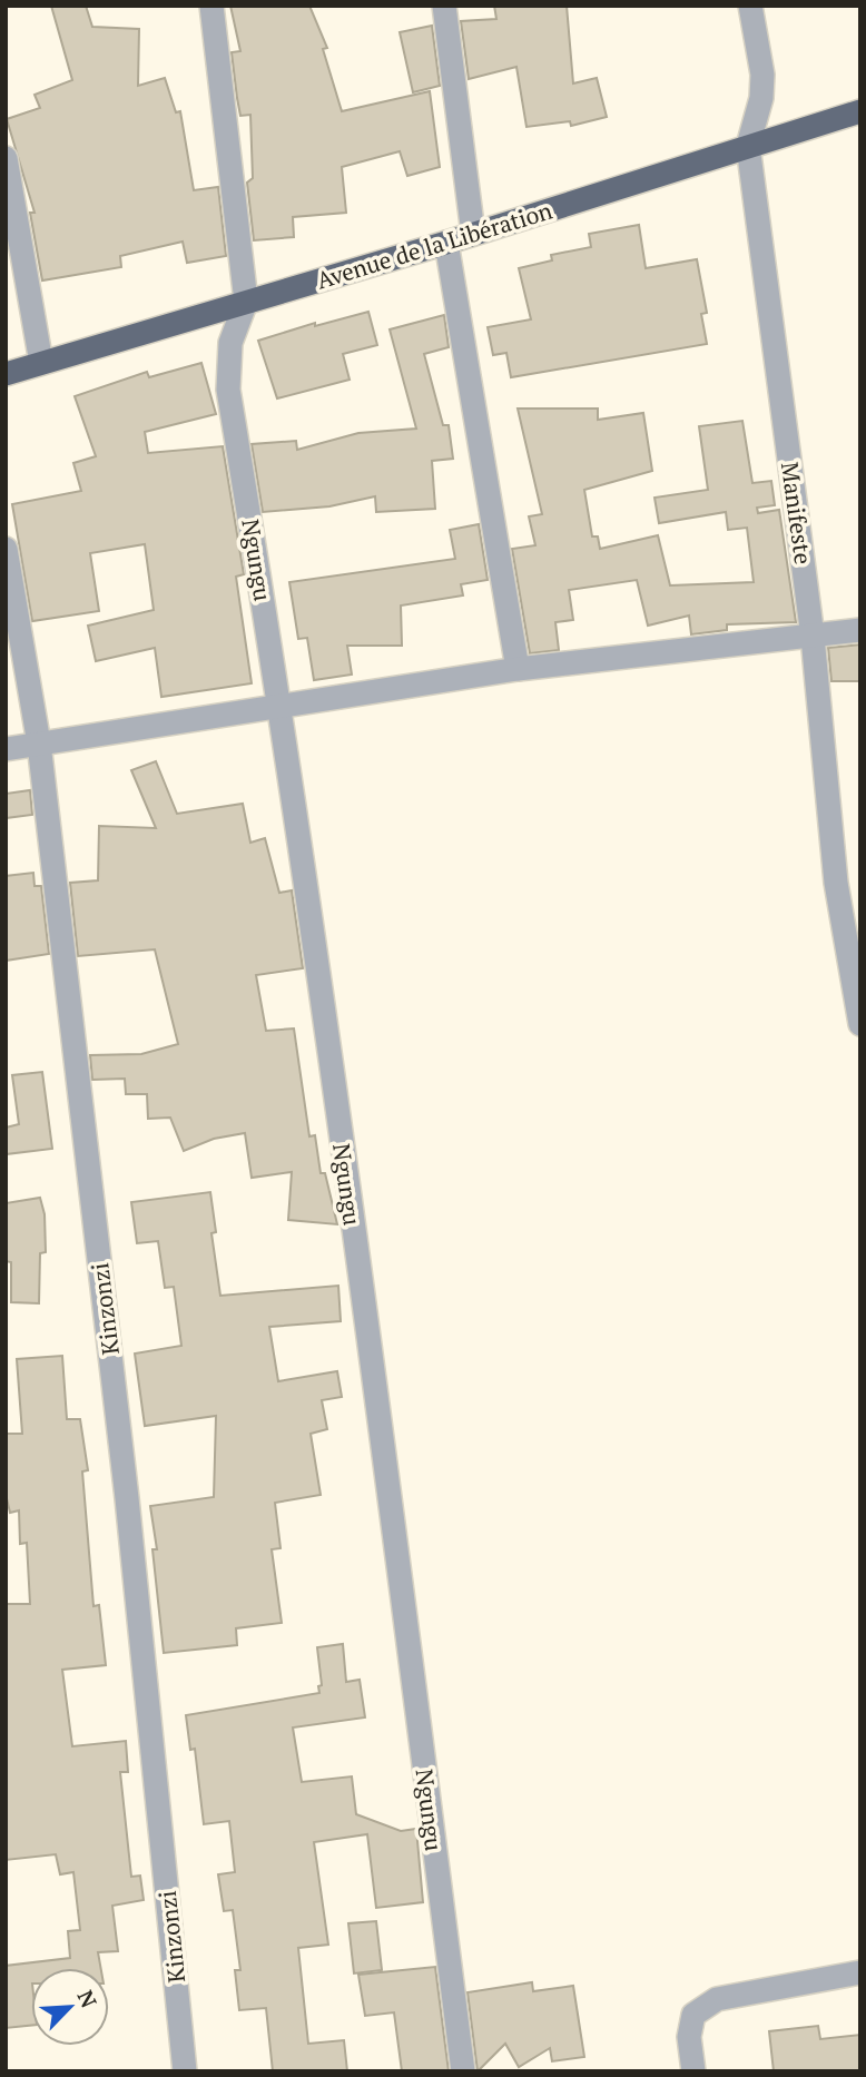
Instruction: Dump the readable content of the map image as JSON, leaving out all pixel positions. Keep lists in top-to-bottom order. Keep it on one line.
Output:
{"streets":{"highway":["Avenue de la Libération"],"street":["Manifeste","Ngungu","Kinzonzi"]},"crossings":[["Avenue de la Libération","Manifeste"],["Avenue de la Libération","Ngungu"]],"north":"top right"}
